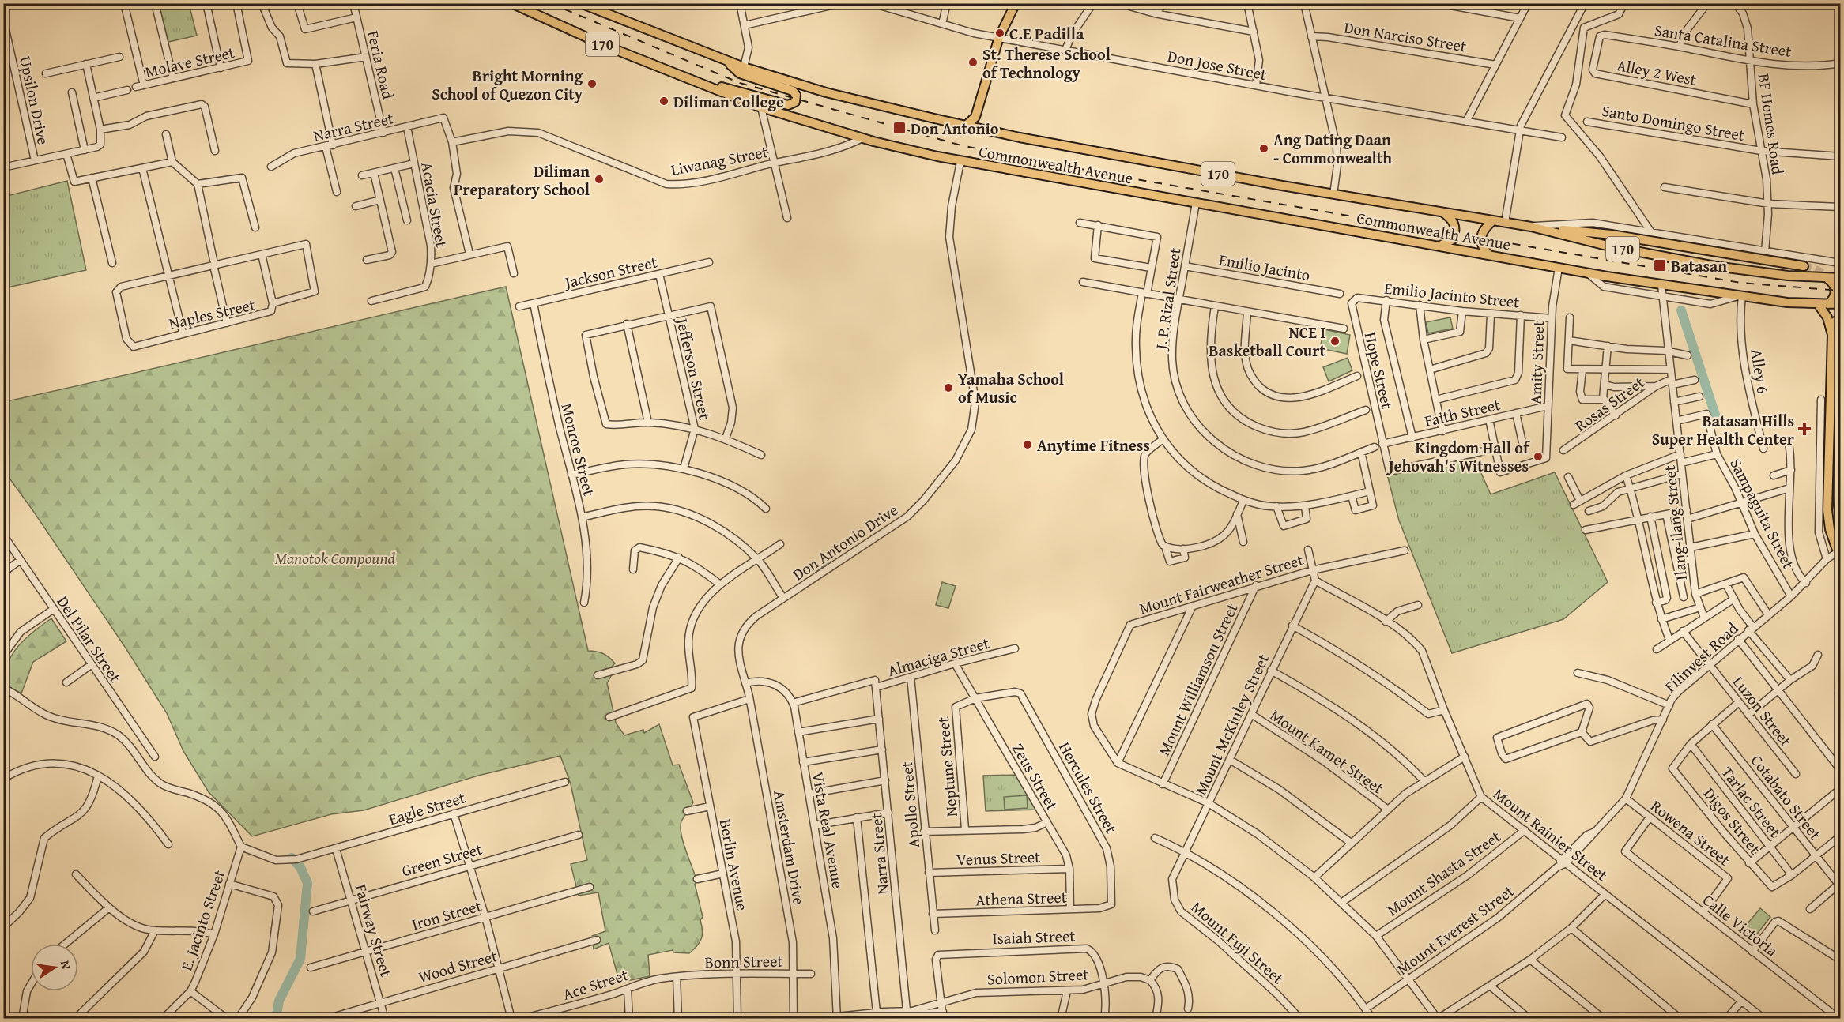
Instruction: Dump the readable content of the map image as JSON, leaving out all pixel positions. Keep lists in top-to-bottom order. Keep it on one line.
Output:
{"streets":{"main road":["170","Commonwealth Avenue"],"street":["Don Narciso Street","Santa Catalina Street","Molave Street","Feria Road","Don Jose Street","Alley 2 West","Upsilon Drive","Santo Domingo Street","BF Homes Road","Narra Street","Liwanag Street","Acacia Street","Emilio Jacinto","Jackson Street","Emilio Jacinto Street","J. P. Rizal Street","Naples Street","Amity Street","Jefferson Street","Hope Street","Alley 6","Rosas Street","Faith Street","Monroe Street","Sampaguita Street","Ilang-ilang Street","Don Antonio Drive","Mount Fairweather Street","Del Pilar Street","Almaciga Street","Filinvest Road","Mount Williamson Street","Luzon Street","Mount McKinley Street","Mount Kamet Street","Neptune Street","Zeus Street","Hercules Street","Cotabato Street","Tarlac Street","Apollo Street","Eagle Street","Digos Street","Vista Real Avenue","Rowena Street","Mount Rainier Street","Amsterdam Drive","Venus Street","Green Street","Berlin Avenue","Mount Shasta Street","Athena Street","Iron Street","E. Jacinto Street","Calle Victoria","Mount Everest Street","Fairway Street","Isaiah Street","Mount Fuji Street","Bonn Street","Wood Street","Solomon Street","Ace Street"]},"crossings":[["Santa Catalina Street","Alley 2 West"],["Santa Catalina Street","BF Homes Road"],["Feria Road","Narra Street"],["Alley 2 West","BF Homes Road"],["Santo Domingo Street","BF Homes Road"],["BF Homes Road","Commonwealth Avenue"],["Narra Street","Liwanag Street"],["Narra Street","Acacia Street"],["Narra Street","Almaciga Street"],["Narra Street","Solomon Street"],["Liwanag Street","Commonwealth Avenue"],["Commonwealth Avenue","J. P. Rizal Street"],["Commonwealth Avenue","Amity Street"],["Commonwealth Avenue","Alley 6"],["Commonwealth Avenue","Ilang-ilang Street"],["Commonwealth Avenue","Don Antonio Drive"],["Emilio Jacinto","J. P. Rizal Street"],["Jackson Street","Jefferson Street"],["Jackson Street","Monroe Street"],["Emilio Jacinto Street","Amity Street"],["Emilio Jacinto Street","Hope Street"],["Amity Street","Hope Street"],["Amity Street","Faith Street"],["Hope Street","Faith Street"],["Rosas Street","Ilang-ilang Street"],["Sampaguita Street","Ilang-ilang Street"],["Sampaguita Street","Filinvest Road"],["Don Antonio Drive","Vista Real Avenue"],["Don Antonio Drive","Amsterdam Drive"],["Mount Fairweather Street","Mount Williamson Street"],["Almaciga Street","Zeus Street"],["Almaciga Street","Apollo Street"],["Almaciga Street","Vista Real Avenue"],["Filinvest Road","Luzon Street"],["Filinvest Road","Rowena Street"],["Filinvest Road","Mount Rainier Street"],["Filinvest Road","Mount Everest Street"],["Mount McKinley Street","Mount Kamet Street"],["Mount McKinley Street","Mount Rainier Street"],["Mount McKinley Street","Mount Fuji Street"],["Neptune Street","Zeus Street"],["Neptune Street","Hercules Street"],["Zeus Street","Venus Street"],["Zeus Street","Athena Street"],["Hercules Street","Athena Street"],["Tarlac Street","Digos Street"],["Apollo Street","Venus Street"],["Apollo Street","Athena Street"],["Eagle Street","E. Jacinto Street"],["Eagle Street","Fairway Street"],["Vista Real Avenue","Amsterdam Drive"],["Rowena Street","Calle Victoria"],["Mount Rainier Street","Mount Shasta Street"],["Amsterdam Drive","Berlin Avenue"],["Amsterdam Drive","Bonn Street"],["Green Street","Fairway Street"],["Berlin Avenue","Bonn Street"],["Iron Street","Fairway Street"],["Fairway Street","Wood Street"],["Isaiah Street","Solomon Street"],["Bonn Street","Ace Street"]],"parks":["Manotok Compound"],"places":{"other":["C.E Padilla","St. Therese School of Technology","Bright Morning School of Quezon City","Diliman College","Ang Dating Daan - Commonwealth","Diliman Preparatory School","NCE I Basketball Court","Yamaha School of Music","Anytime Fitness","Kingdom Hall of Jehovah's Witnesses"],"transit":["Don Antonio","Batasan"],"health":["Batasan Hills Super Health Center"]},"north":"right"}
